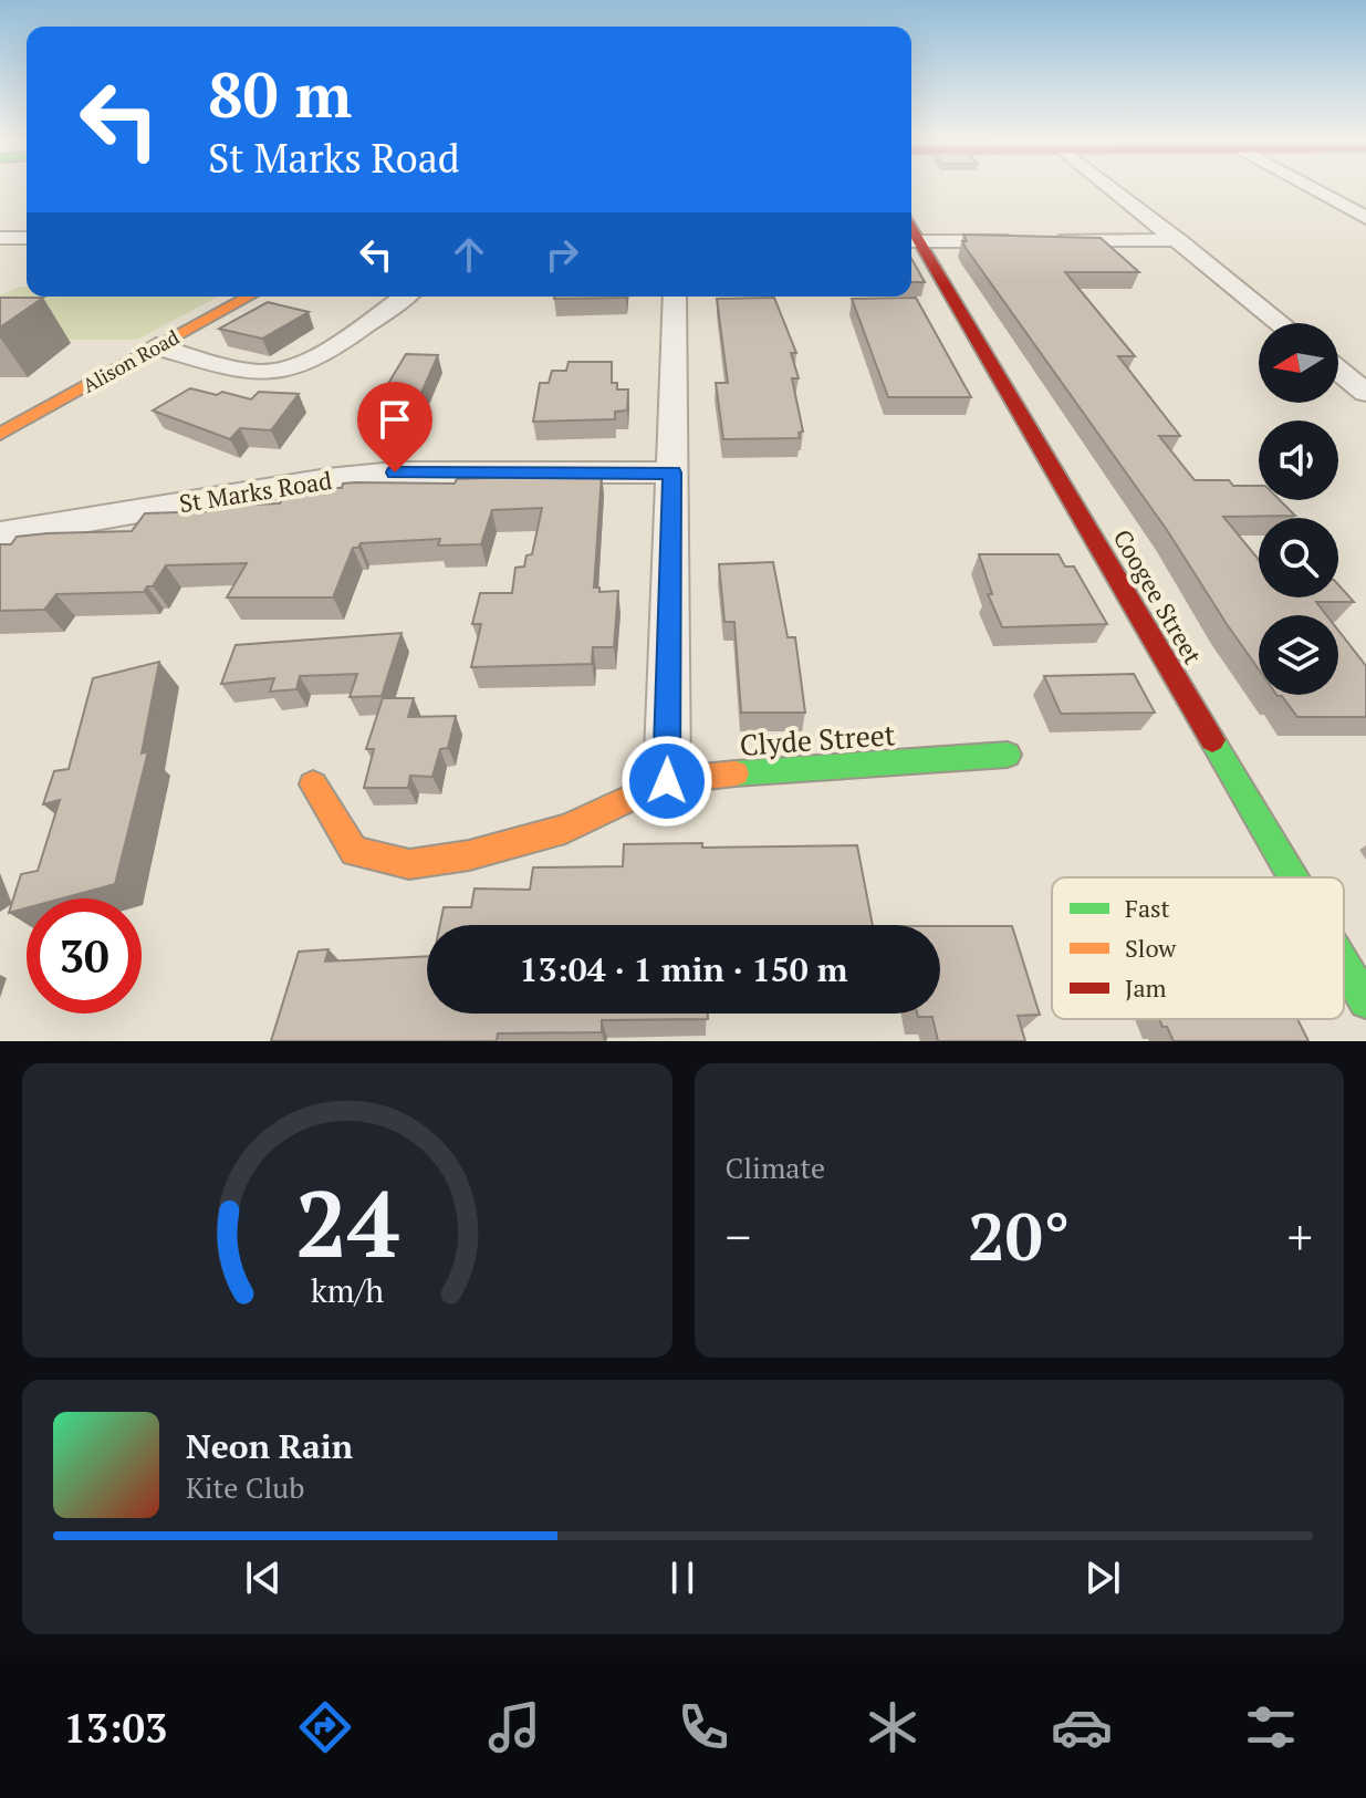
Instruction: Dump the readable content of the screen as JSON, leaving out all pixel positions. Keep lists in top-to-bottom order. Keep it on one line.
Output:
{"streets":{"street":["Alison Road","St Marks Road","Coogee Street","Clyde Street"]},"legend":["Fast","Slow","Jam"],"north":"left","page":{"turn":["80 m","St Marks Road"],"limit":"30","trip":"13:04 · 1 min · 150 m","tile":"Climate","heat":["−","20°","+"],"song":["Neon Rain","Kite Club"],"tabs":"13:03","gauge":["24","km/h"]}}
